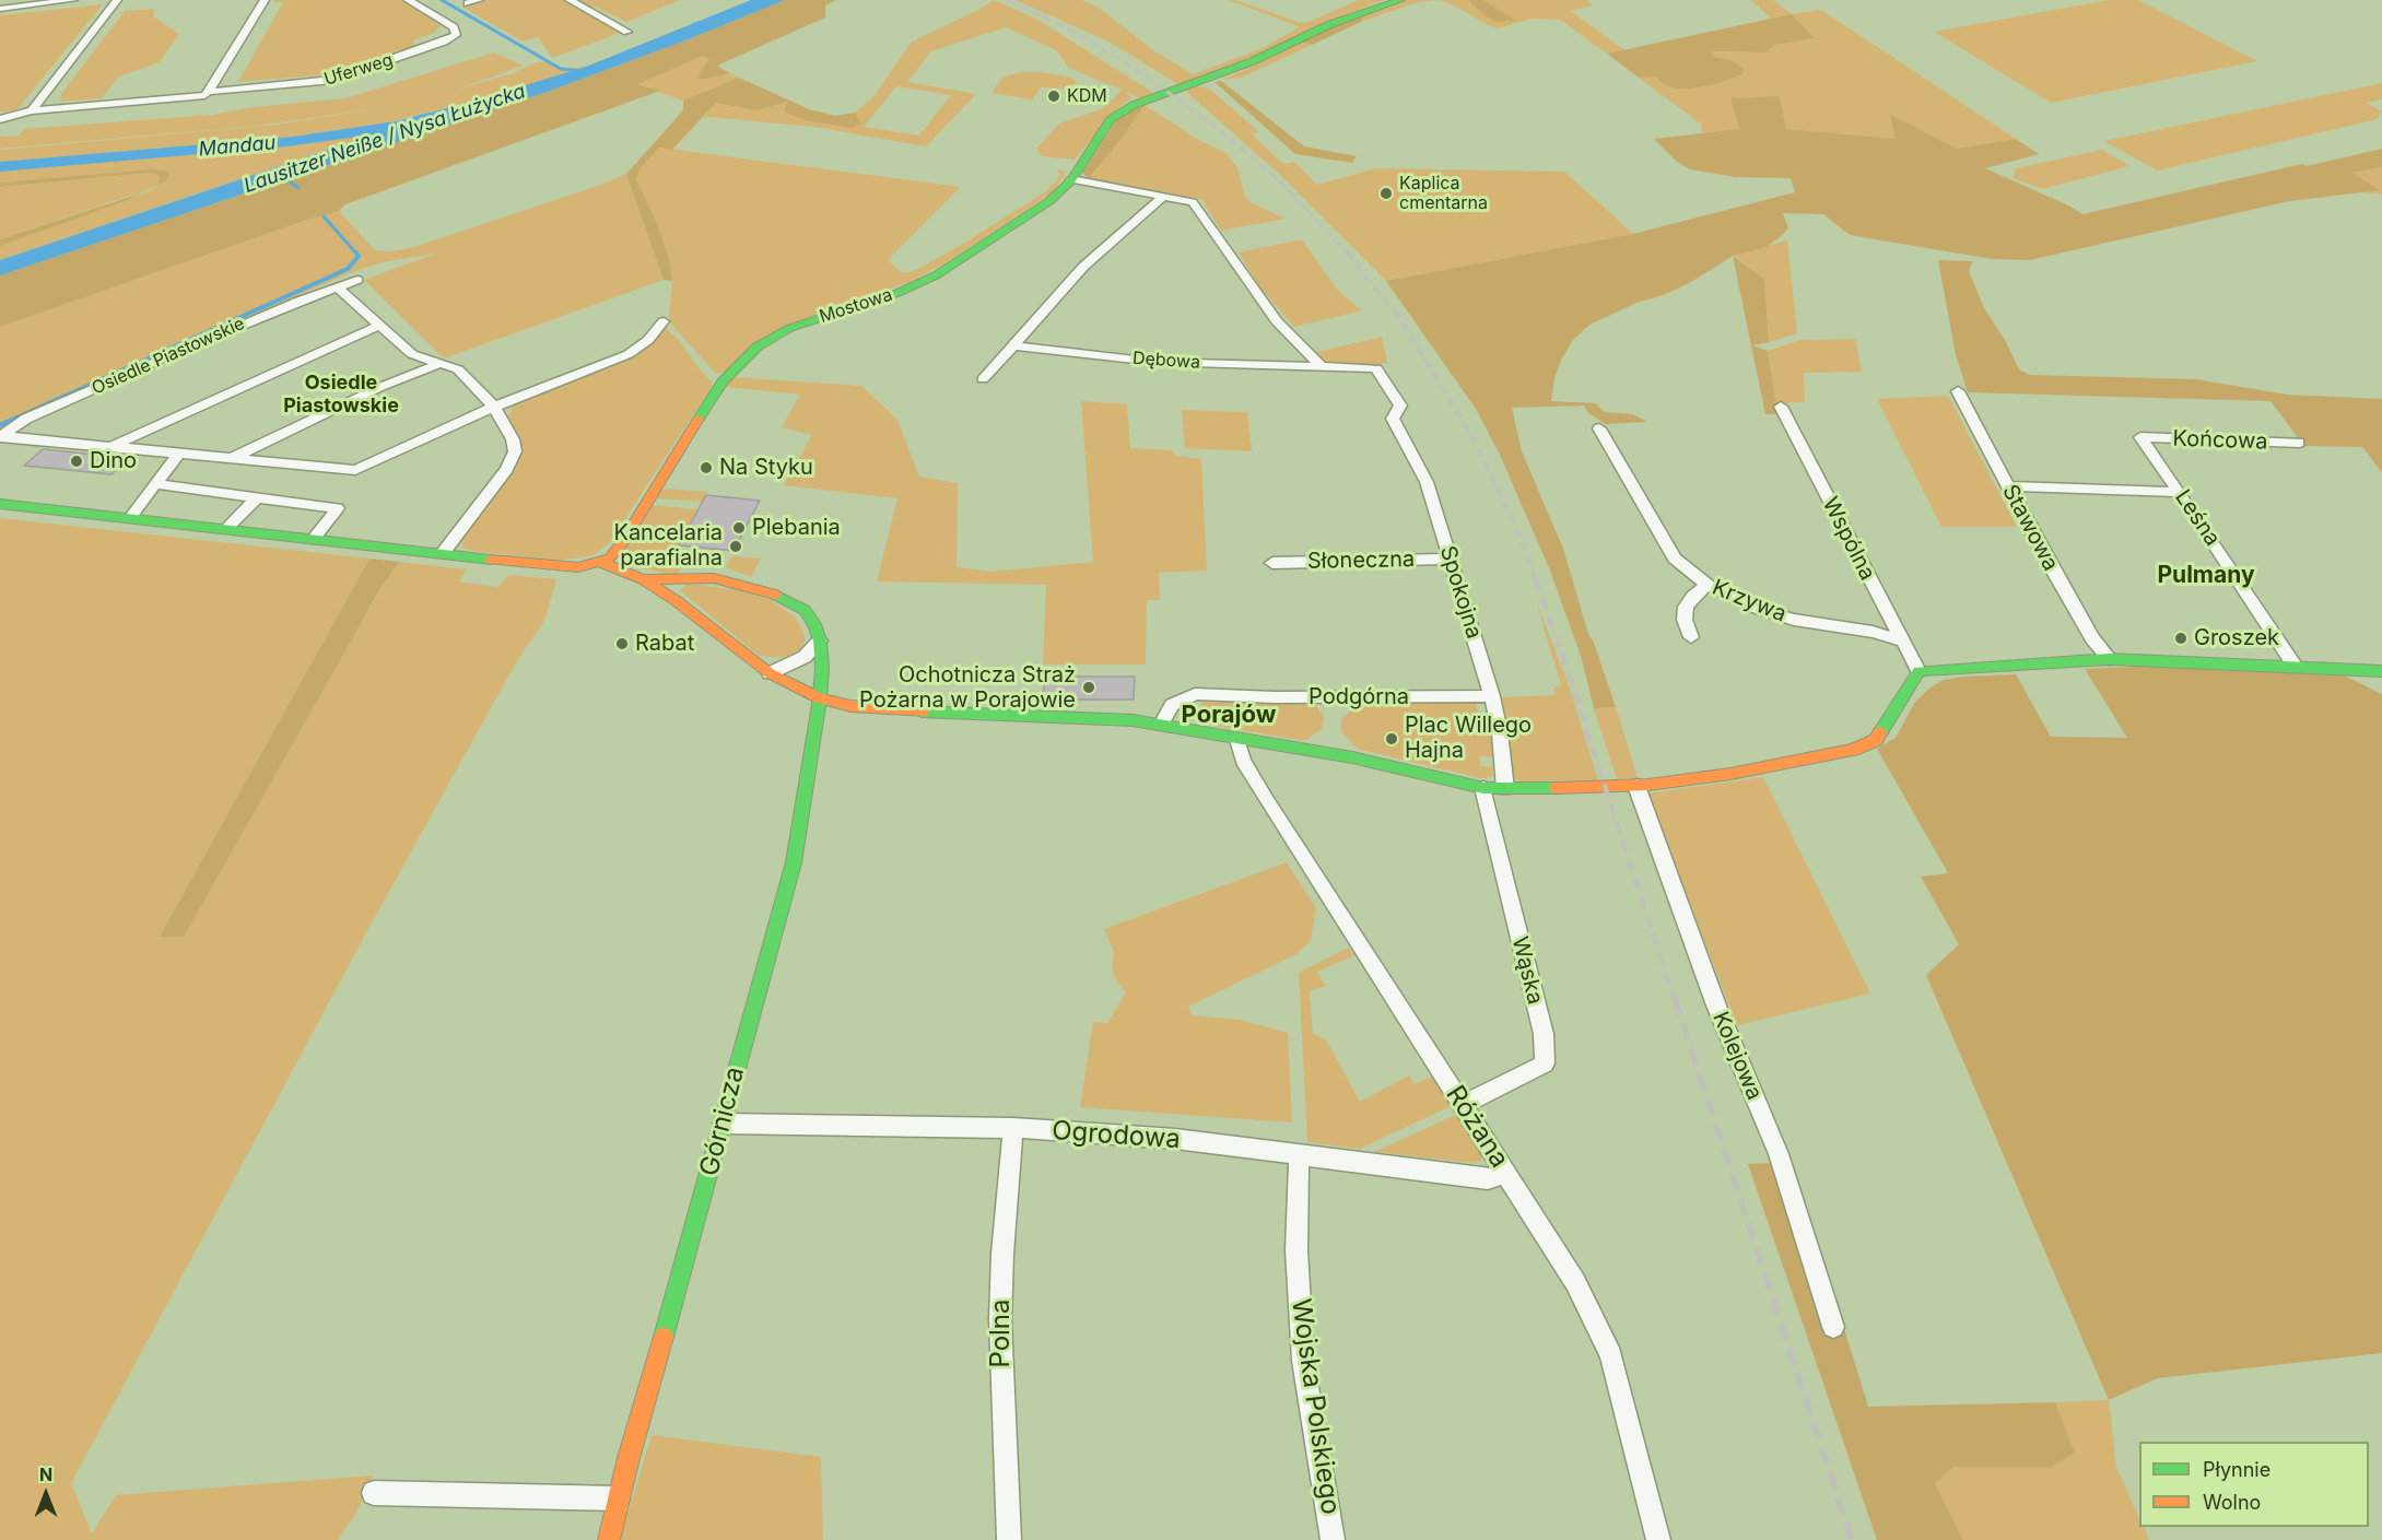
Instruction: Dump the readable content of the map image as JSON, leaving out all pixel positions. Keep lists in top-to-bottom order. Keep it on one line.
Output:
{"streets":{"street":["Uferweg","Mostowa","Osiedle Piastowskie","Dębowa","Końcowa","Leśna","Stawowa","Wspólna","Słoneczna","Spokojna","Krzywa","Podgórna","Wąska","Kolejowa","Górnicza","Różana","Ogrodowa","Polna","Wojska Polskiego"]},"crossings":[["Dębowa","Spokojna"],["Końcowa","Leśna"],["Wspólna","Krzywa"],["Słoneczna","Spokojna"],["Spokojna","Podgórna"],["Wąska","Różana"],["Górnicza","Ogrodowa"],["Różana","Ogrodowa"],["Ogrodowa","Polna"],["Ogrodowa","Wojska Polskiego"]],"districts":["Osiedle Piastowskie","Pulmany","Porajów"],"water":["Lausitzer Neiße / Nysa Łużycka","Mandau"],"places":["KDM","Kaplica cmentarna","Dino","Na Styku","Plebania","Kancelaria parafialna","Groszek","Rabat","Ochotnicza Straż Pożarna w Porajowie","Plac Willego Hajna"],"legend":["Płynnie","Wolno"],"north":"top"}
